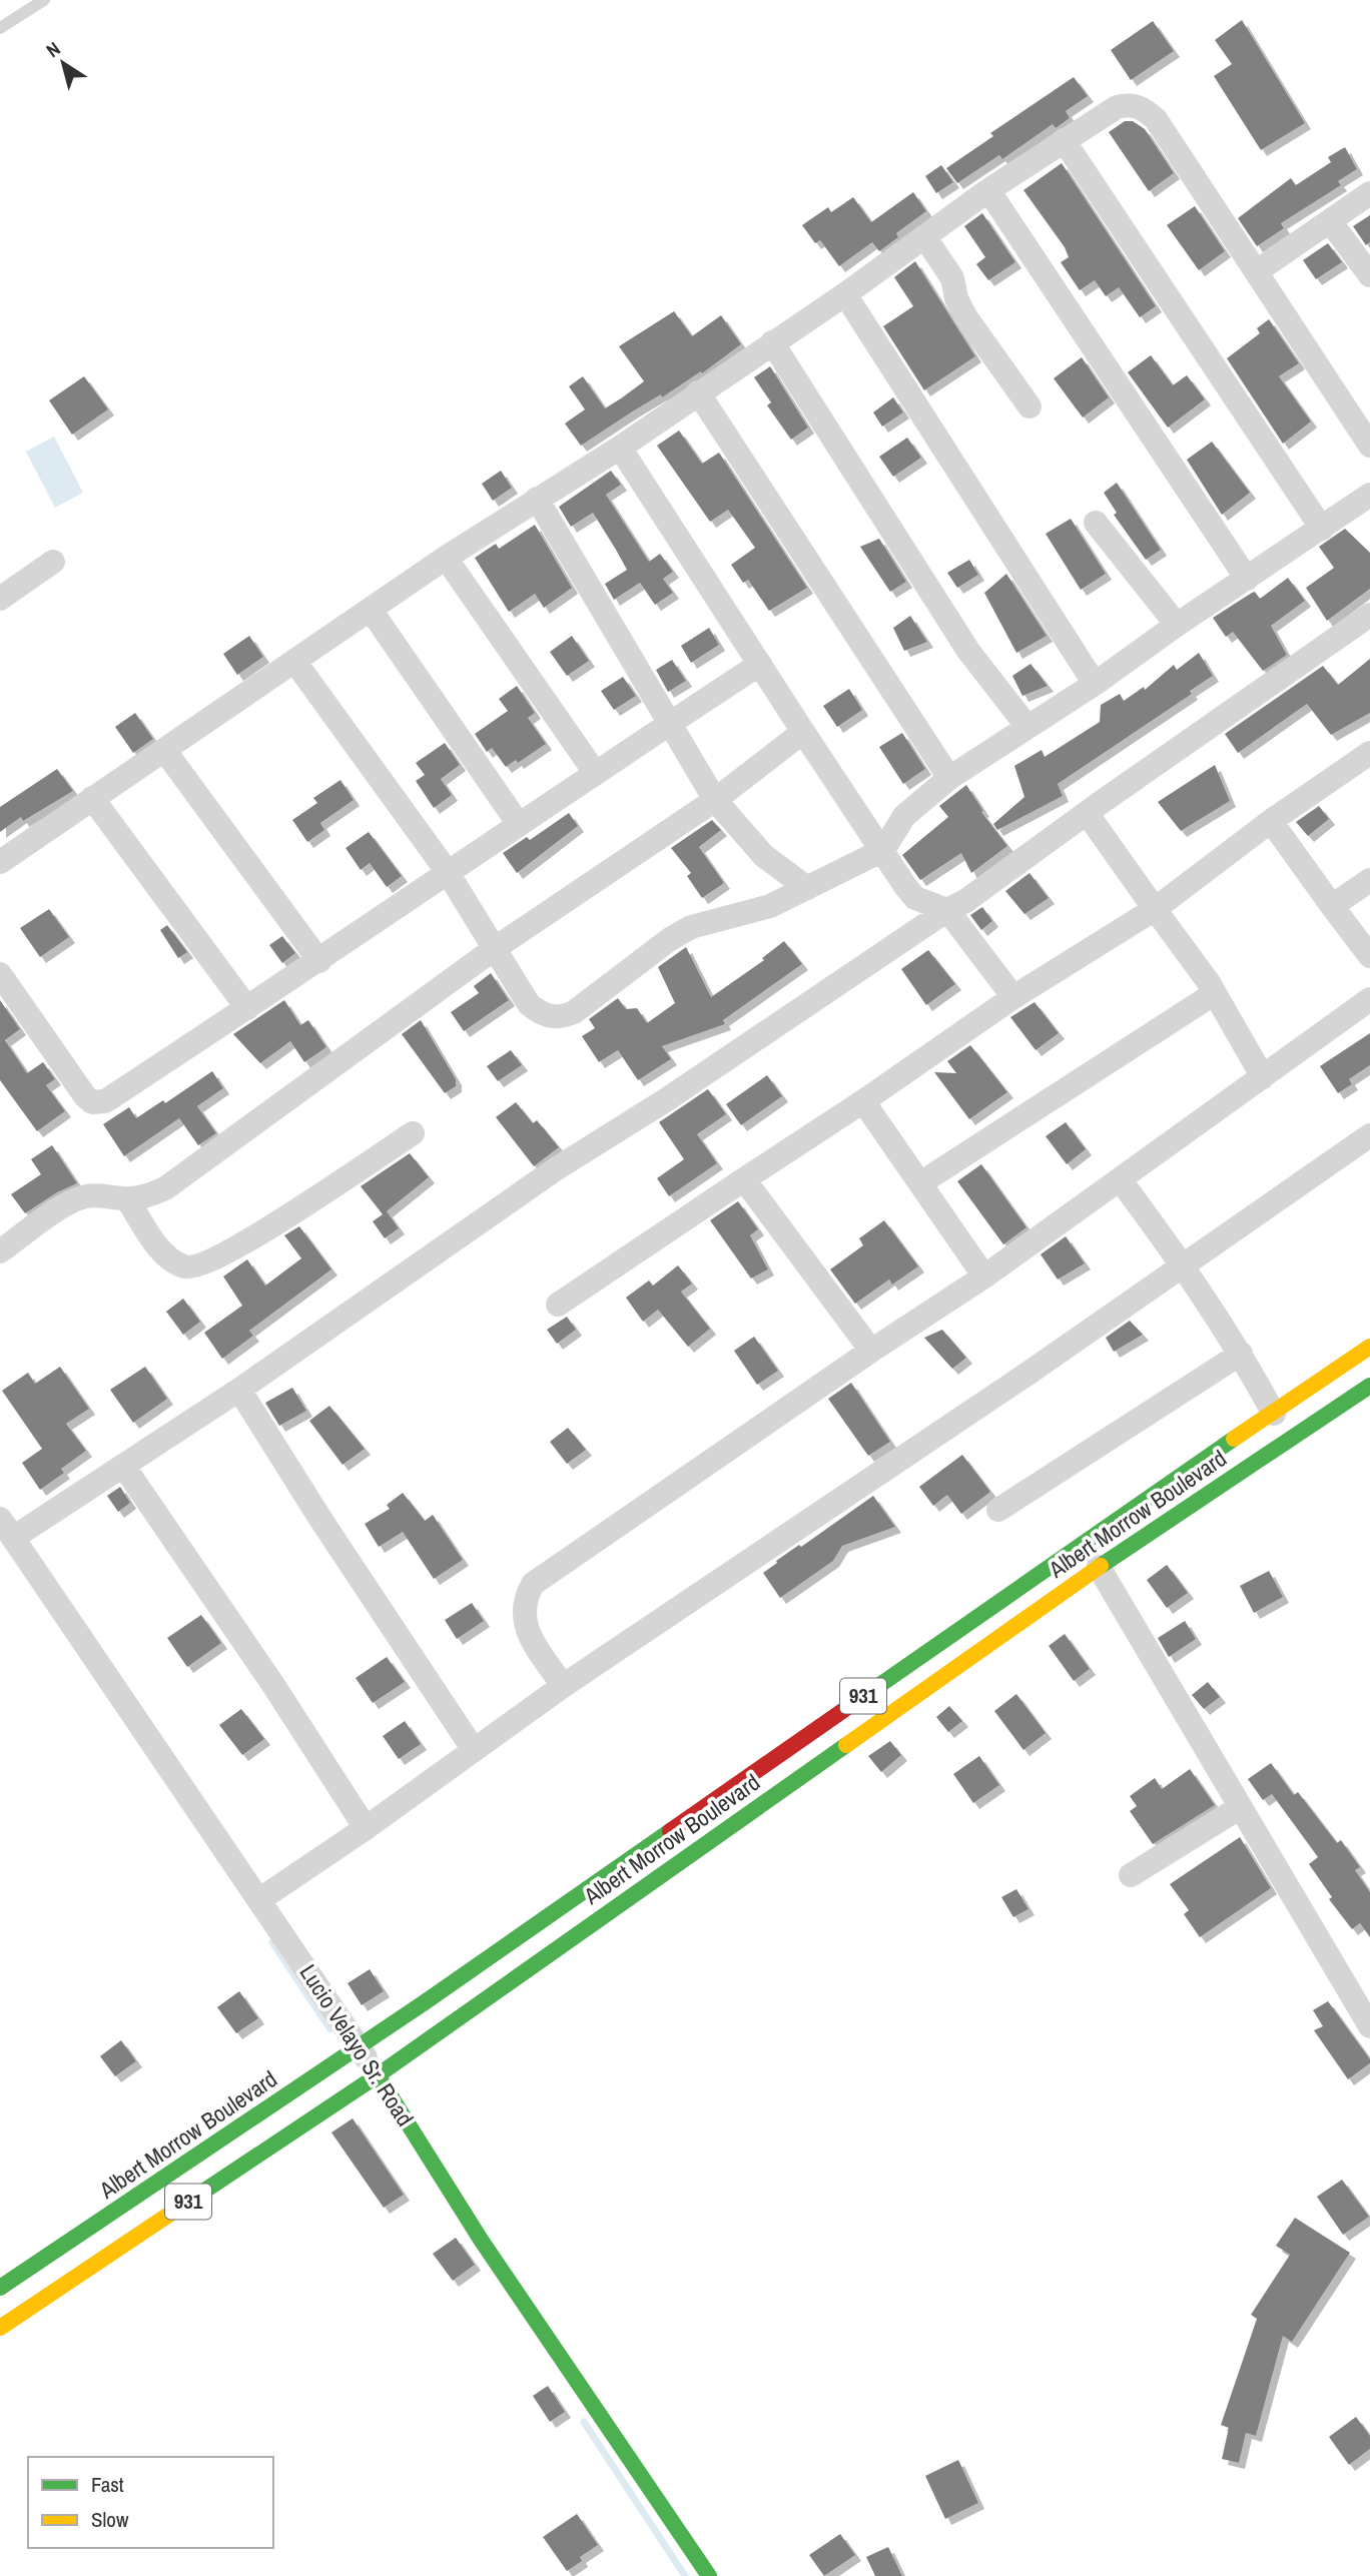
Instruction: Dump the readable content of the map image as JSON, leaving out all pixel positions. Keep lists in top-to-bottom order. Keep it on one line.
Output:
{"streets":{"main road":["Albert Morrow Boulevard","931","Lucio Velayo Sr. Road"]},"crossings":[["Albert Morrow Boulevard","Lucio Velayo Sr. Road"]],"legend":["Fast","Slow"],"north":"top left"}
